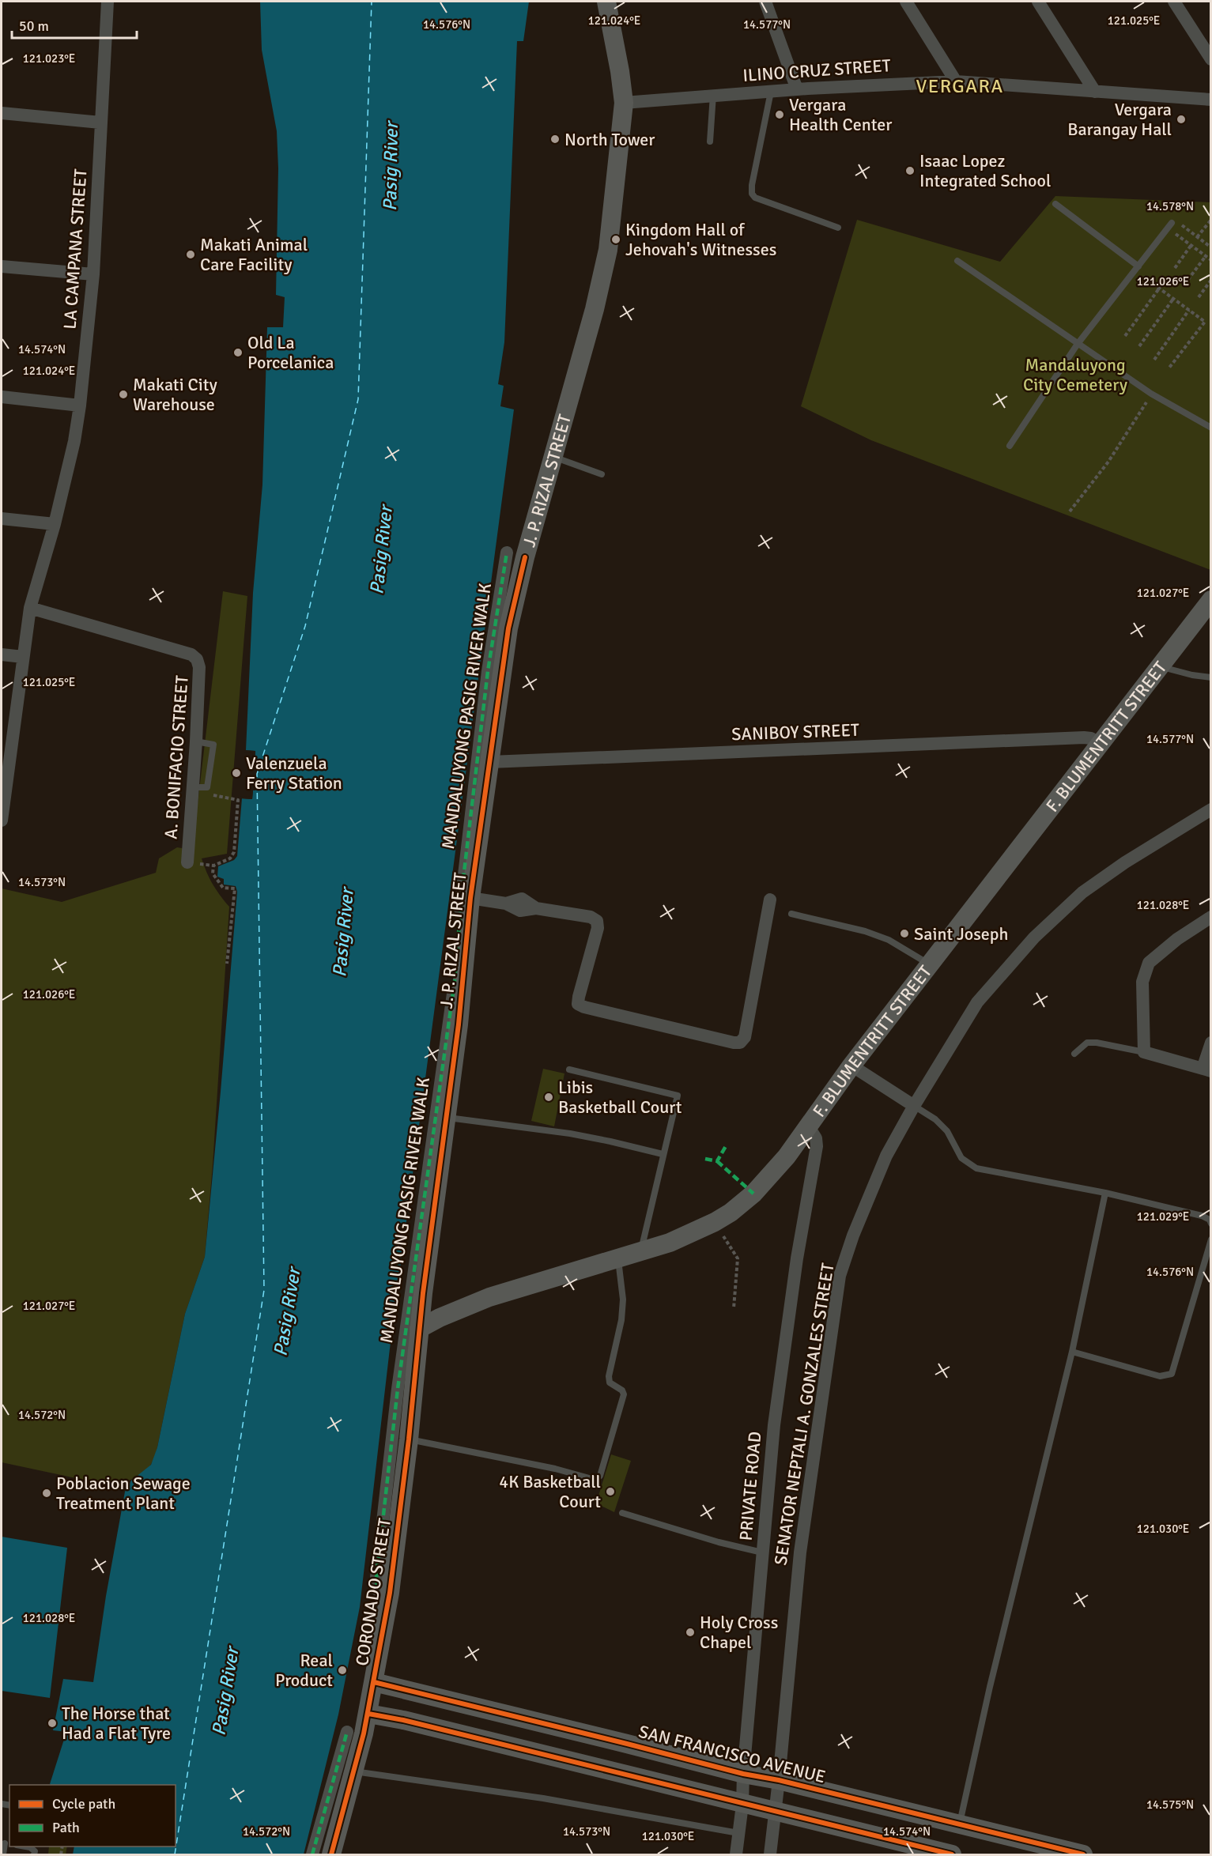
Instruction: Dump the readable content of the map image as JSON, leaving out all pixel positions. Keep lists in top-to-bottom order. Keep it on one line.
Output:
{"streets":{"street":["ILINO CRUZ STREET","LA CAMPANA STREET","J. P. RIZAL STREET","MANDALUYONG PASIG RIVER WALK","SANIBOY STREET","F. BLUMENTRITT STREET","A. BONIFACIO STREET","SENATOR NEPTALI A. GONZALES STREET","PRIVATE ROAD","CORONADO STREET","SAN FRANCISCO AVENUE"]},"crossings":[["ILINO CRUZ STREET","J. P. RIZAL STREET"],["LA CAMPANA STREET","A. BONIFACIO STREET"],["J. P. RIZAL STREET","SANIBOY STREET"],["J. P. RIZAL STREET","F. BLUMENTRITT STREET"],["J. P. RIZAL STREET","CORONADO STREET"],["SANIBOY STREET","F. BLUMENTRITT STREET"],["F. BLUMENTRITT STREET","PRIVATE ROAD"],["F. BLUMENTRITT STREET","CORONADO STREET"],["SENATOR NEPTALI A. GONZALES STREET","SAN FRANCISCO AVENUE"],["PRIVATE ROAD","SAN FRANCISCO AVENUE"],["CORONADO STREET","SAN FRANCISCO AVENUE"]],"districts":["VERGARA"],"water":["Pasig River"],"parks":["Mandaluyong City Cemetery"],"places":["Vergara Health Center","Vergara Barangay Hall","North Tower","Isaac Lopez Integrated School","Kingdom Hall of Jehovah's Witnesses","Makati Animal Care Facility","Old La Porcelanica","Makati City Warehouse","Valenzuela Ferry Station","Saint Joseph","Libis Basketball Court","4K Basketball Court","Poblacion Sewage Treatment Plant","Holy Cross Chapel","Real Product","The Horse that Had a Flat Tyre"],"legend":["Cycle path","Path"],"scale_bar":"50 m","coordinates":["121.024°E","121.025°E","14.576°N","14.577°N","121.023°E","14.578°N","121.026°E","14.574°N","121.027°E","14.573°N","121.028°E","121.029°E","14.572°N","121.030°E","14.575°N"]}
